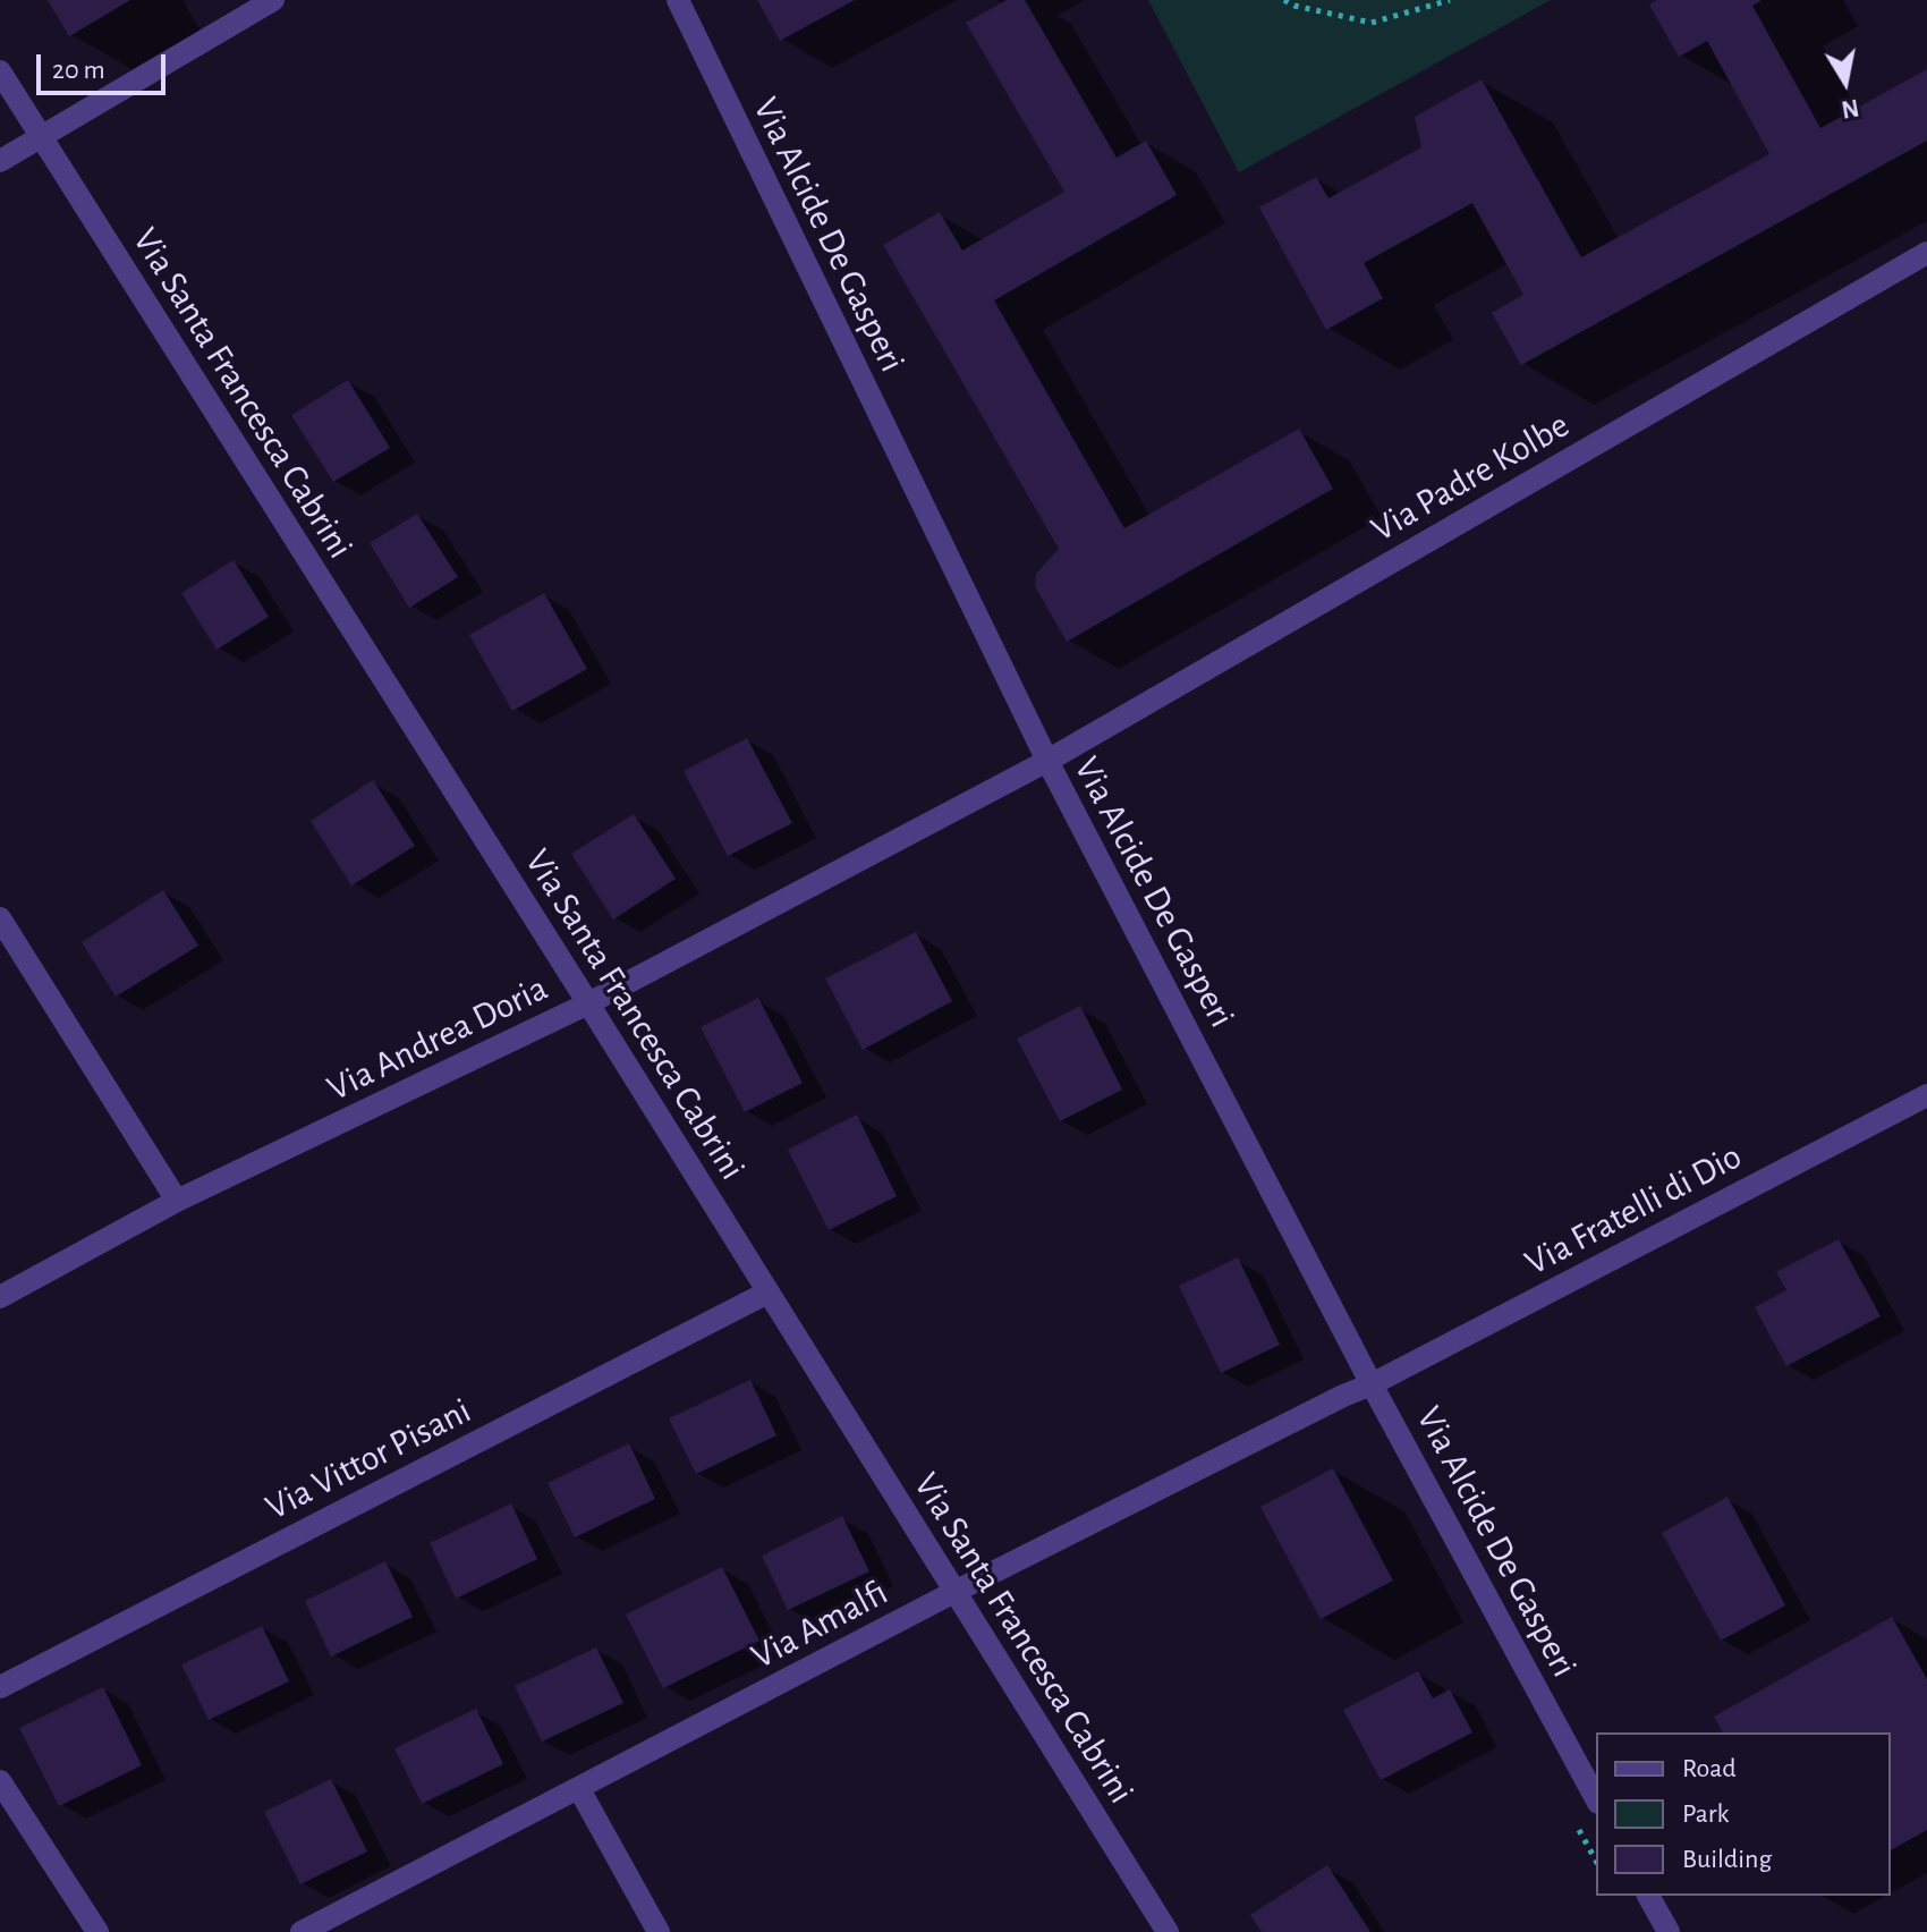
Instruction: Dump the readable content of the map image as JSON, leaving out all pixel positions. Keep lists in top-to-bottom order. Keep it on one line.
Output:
{"streets":{"street":["Via Alcide De Gasperi","Via Santa Francesca Cabrini","Via Padre Kolbe","Via Andrea Doria","Via Fratelli di Dio","Via Vittor Pisani","Via Amalfi"]},"crossings":[["Via Alcide De Gasperi","Via Padre Kolbe"],["Via Alcide De Gasperi","Via Andrea Doria"],["Via Alcide De Gasperi","Via Fratelli di Dio"],["Via Alcide De Gasperi","Via Amalfi"],["Via Santa Francesca Cabrini","Via Andrea Doria"],["Via Santa Francesca Cabrini","Via Vittor Pisani"],["Via Santa Francesca Cabrini","Via Amalfi"],["Via Padre Kolbe","Via Andrea Doria"],["Via Fratelli di Dio","Via Amalfi"]],"legend":["Road","Park","Building"],"scale_bar":"20 m","north":"bottom"}
